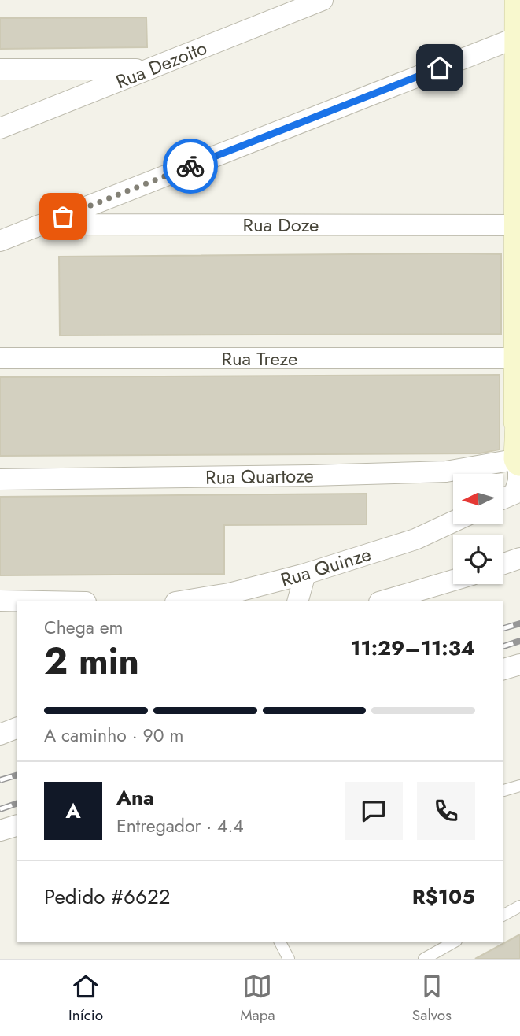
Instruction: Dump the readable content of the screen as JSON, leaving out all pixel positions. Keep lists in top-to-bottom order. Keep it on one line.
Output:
{"streets":{"street":["Rua Dezoito","Rua Doze","Rua Treze","Rua Quartoze","Rua Quinze"]},"north":"left","page":{"heading":["2 min","Chega em","11:29–11:34"],"panel":["Ana","Entregador · 4.4","Pedido #6622","R$105"],"bar":"A caminho · 90 m","round":"A","tabs":["Início","Mapa","Salvos"]}}
